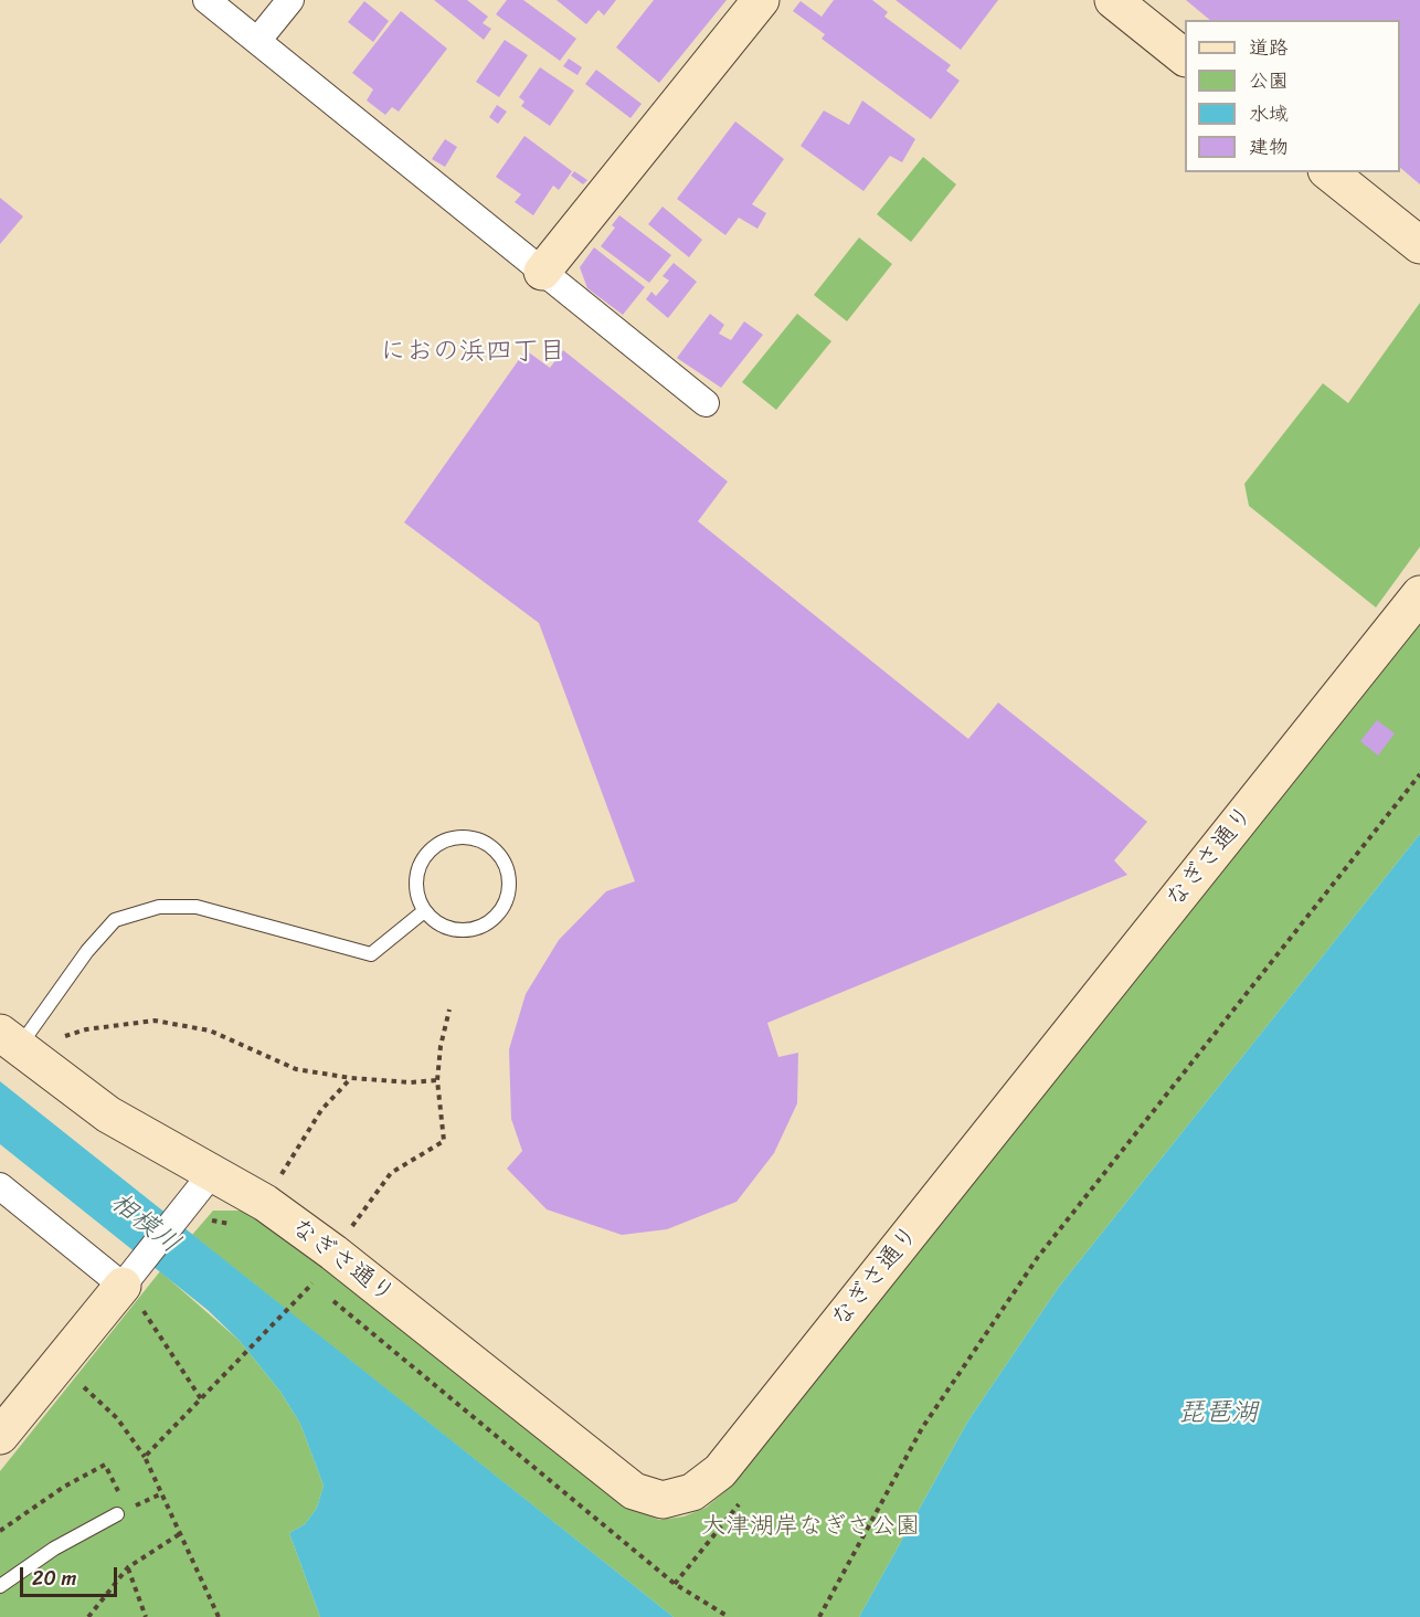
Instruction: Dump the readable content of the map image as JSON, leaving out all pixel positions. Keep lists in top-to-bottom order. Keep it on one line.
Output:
{"streets":{"street":["なぎさ通り"]},"districts":["におの浜四丁目"],"water":["相模川","琵琶湖"],"parks":["大津湖岸なぎさ公園"],"legend":["道路","公園","水域","建物"],"scale_bar":"20 m"}
